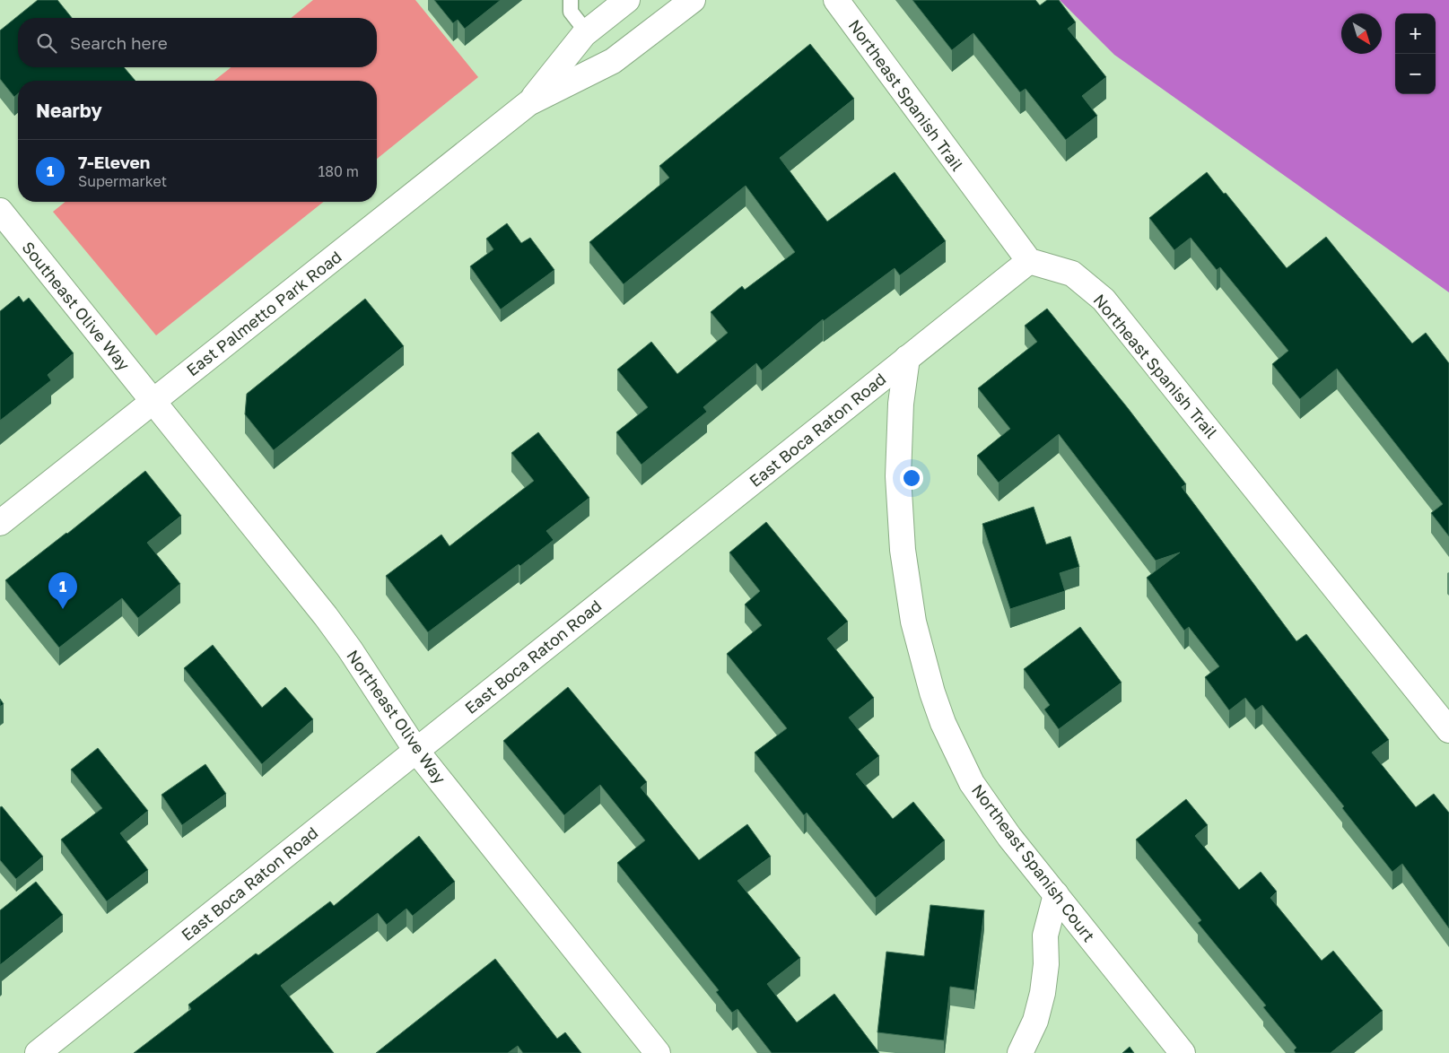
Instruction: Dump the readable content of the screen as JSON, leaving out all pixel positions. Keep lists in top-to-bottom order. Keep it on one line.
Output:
{"streets":{"street":["Northeast Spanish Trail","Southeast Olive Way","East Palmetto Park Road","East Boca Raton Road","Northeast Olive Way","Northeast Spanish Court"]},"crossings":[["Northeast Spanish Trail","East Boca Raton Road"],["Southeast Olive Way","East Palmetto Park Road"],["Southeast Olive Way","Northeast Olive Way"],["East Palmetto Park Road","Northeast Olive Way"],["East Boca Raton Road","Northeast Olive Way"],["East Boca Raton Road","Northeast Spanish Court"]],"north":"bottom right","page":{"map_buttons":["+","−"],"search":"Search here","heading":"Nearby","list":[{"mark":"1","name":"7-Eleven","note":"Supermarket","value":"180 m"}],"pins":"1"}}
